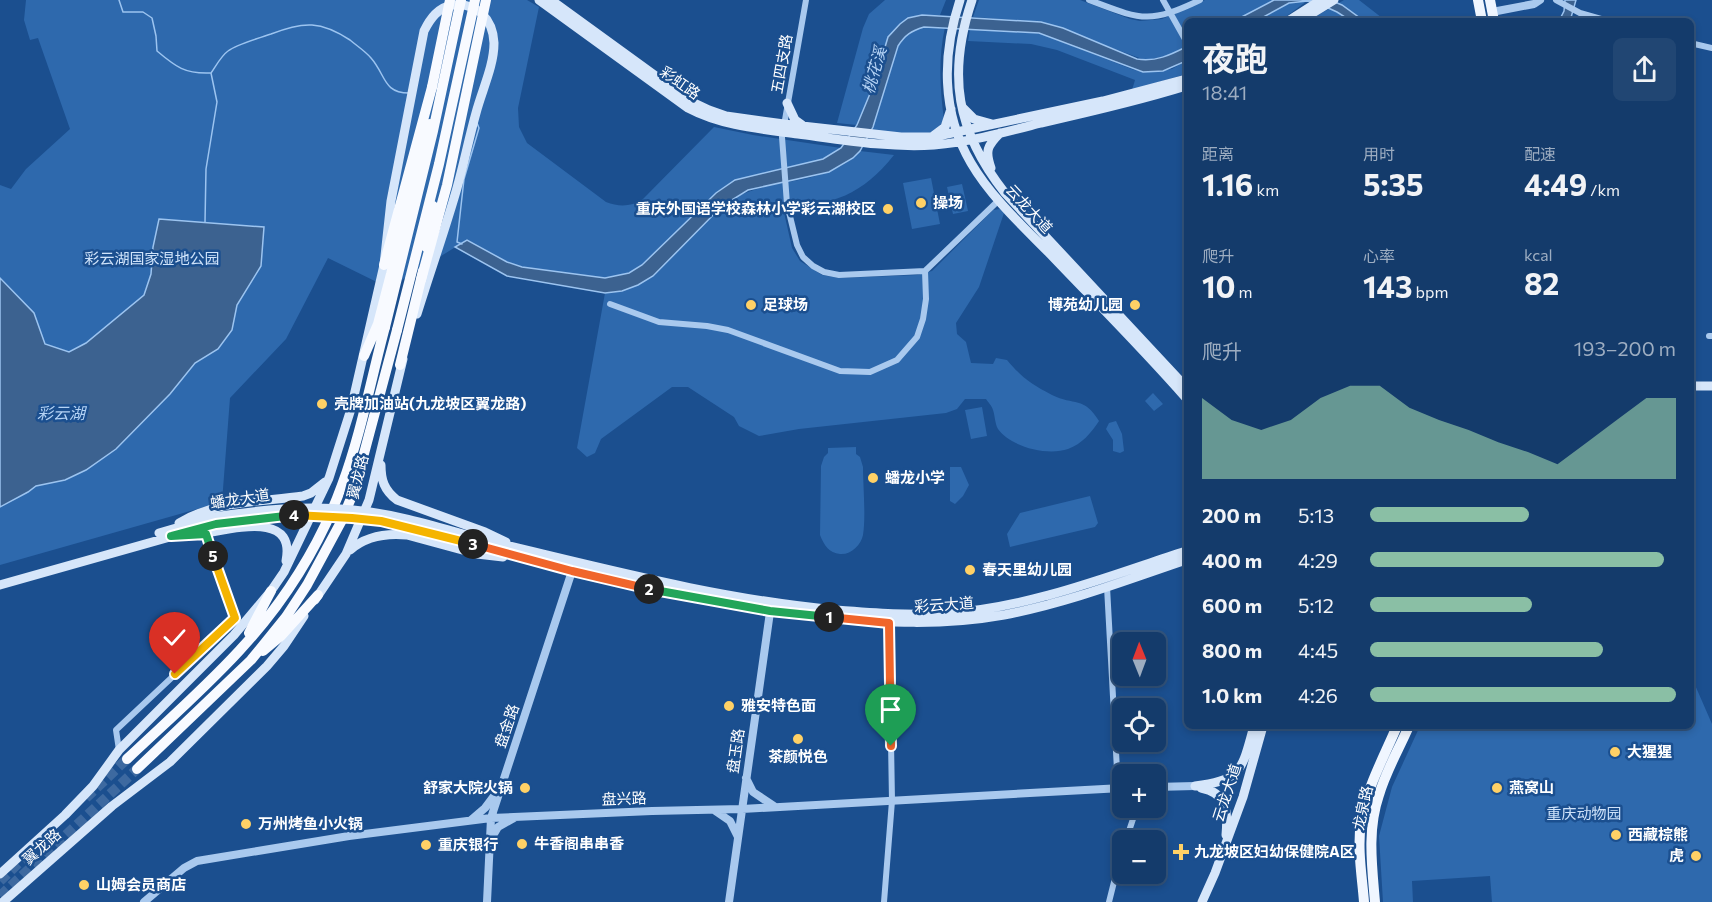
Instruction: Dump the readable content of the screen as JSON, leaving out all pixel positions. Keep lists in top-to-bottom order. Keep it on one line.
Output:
{"streets":{"highway":["翼龙路"],"main road":["彩虹路","云龙大道","蟠龙大道","彩云大道","龙泉路"],"street":["五四支路","盘金路","盘玉路","盘兴路"]},"crossings":[["五四支路","彩虹路"],["蟠龙大道","彩云大道"],["彩云大道","盘金路"],["彩云大道","盘玉路"],["盘金路","盘兴路"],["盘玉路","盘兴路"]],"water":["桃花溪","彩云湖"],"parks":["彩云湖国家湿地公园","重庆动物园"],"places":{"other":["操场","重庆外国语学校森林小学彩云湖校区","足球场","博苑幼儿园","壳牌加油站(九龙坡区翼龙路)","蟠龙小学","春天里幼儿园","雅安特色面","茶颜悦色","大猩猩","舒家大院火锅","燕窝山","万州烤鱼小火锅","西藏棕熊","牛香阁串串香","重庆银行","虎","山姆会员商店"],"health":["九龙坡区妇幼保健院A区"]},"north":"top","page":{"heading":["夜跑","18:41"],"stats":[["距离","1.16 km"],["用时","5:35"],["配速","4:49 /km"],["爬升","10 m"],["心率","143 bpm"],["kcal","82"]],"chart":["爬升","193–200 m"],"list":[{"name":"200 m","note":"5:13"},{"name":"400 m","note":"4:29"},{"name":"600 m","note":"5:12"},{"name":"800 m","note":"4:45"},{"name":"1.0 km","note":"4:26"}],"pins":["4","3","5","2","1"],"map_buttons":["+","−"]}}
